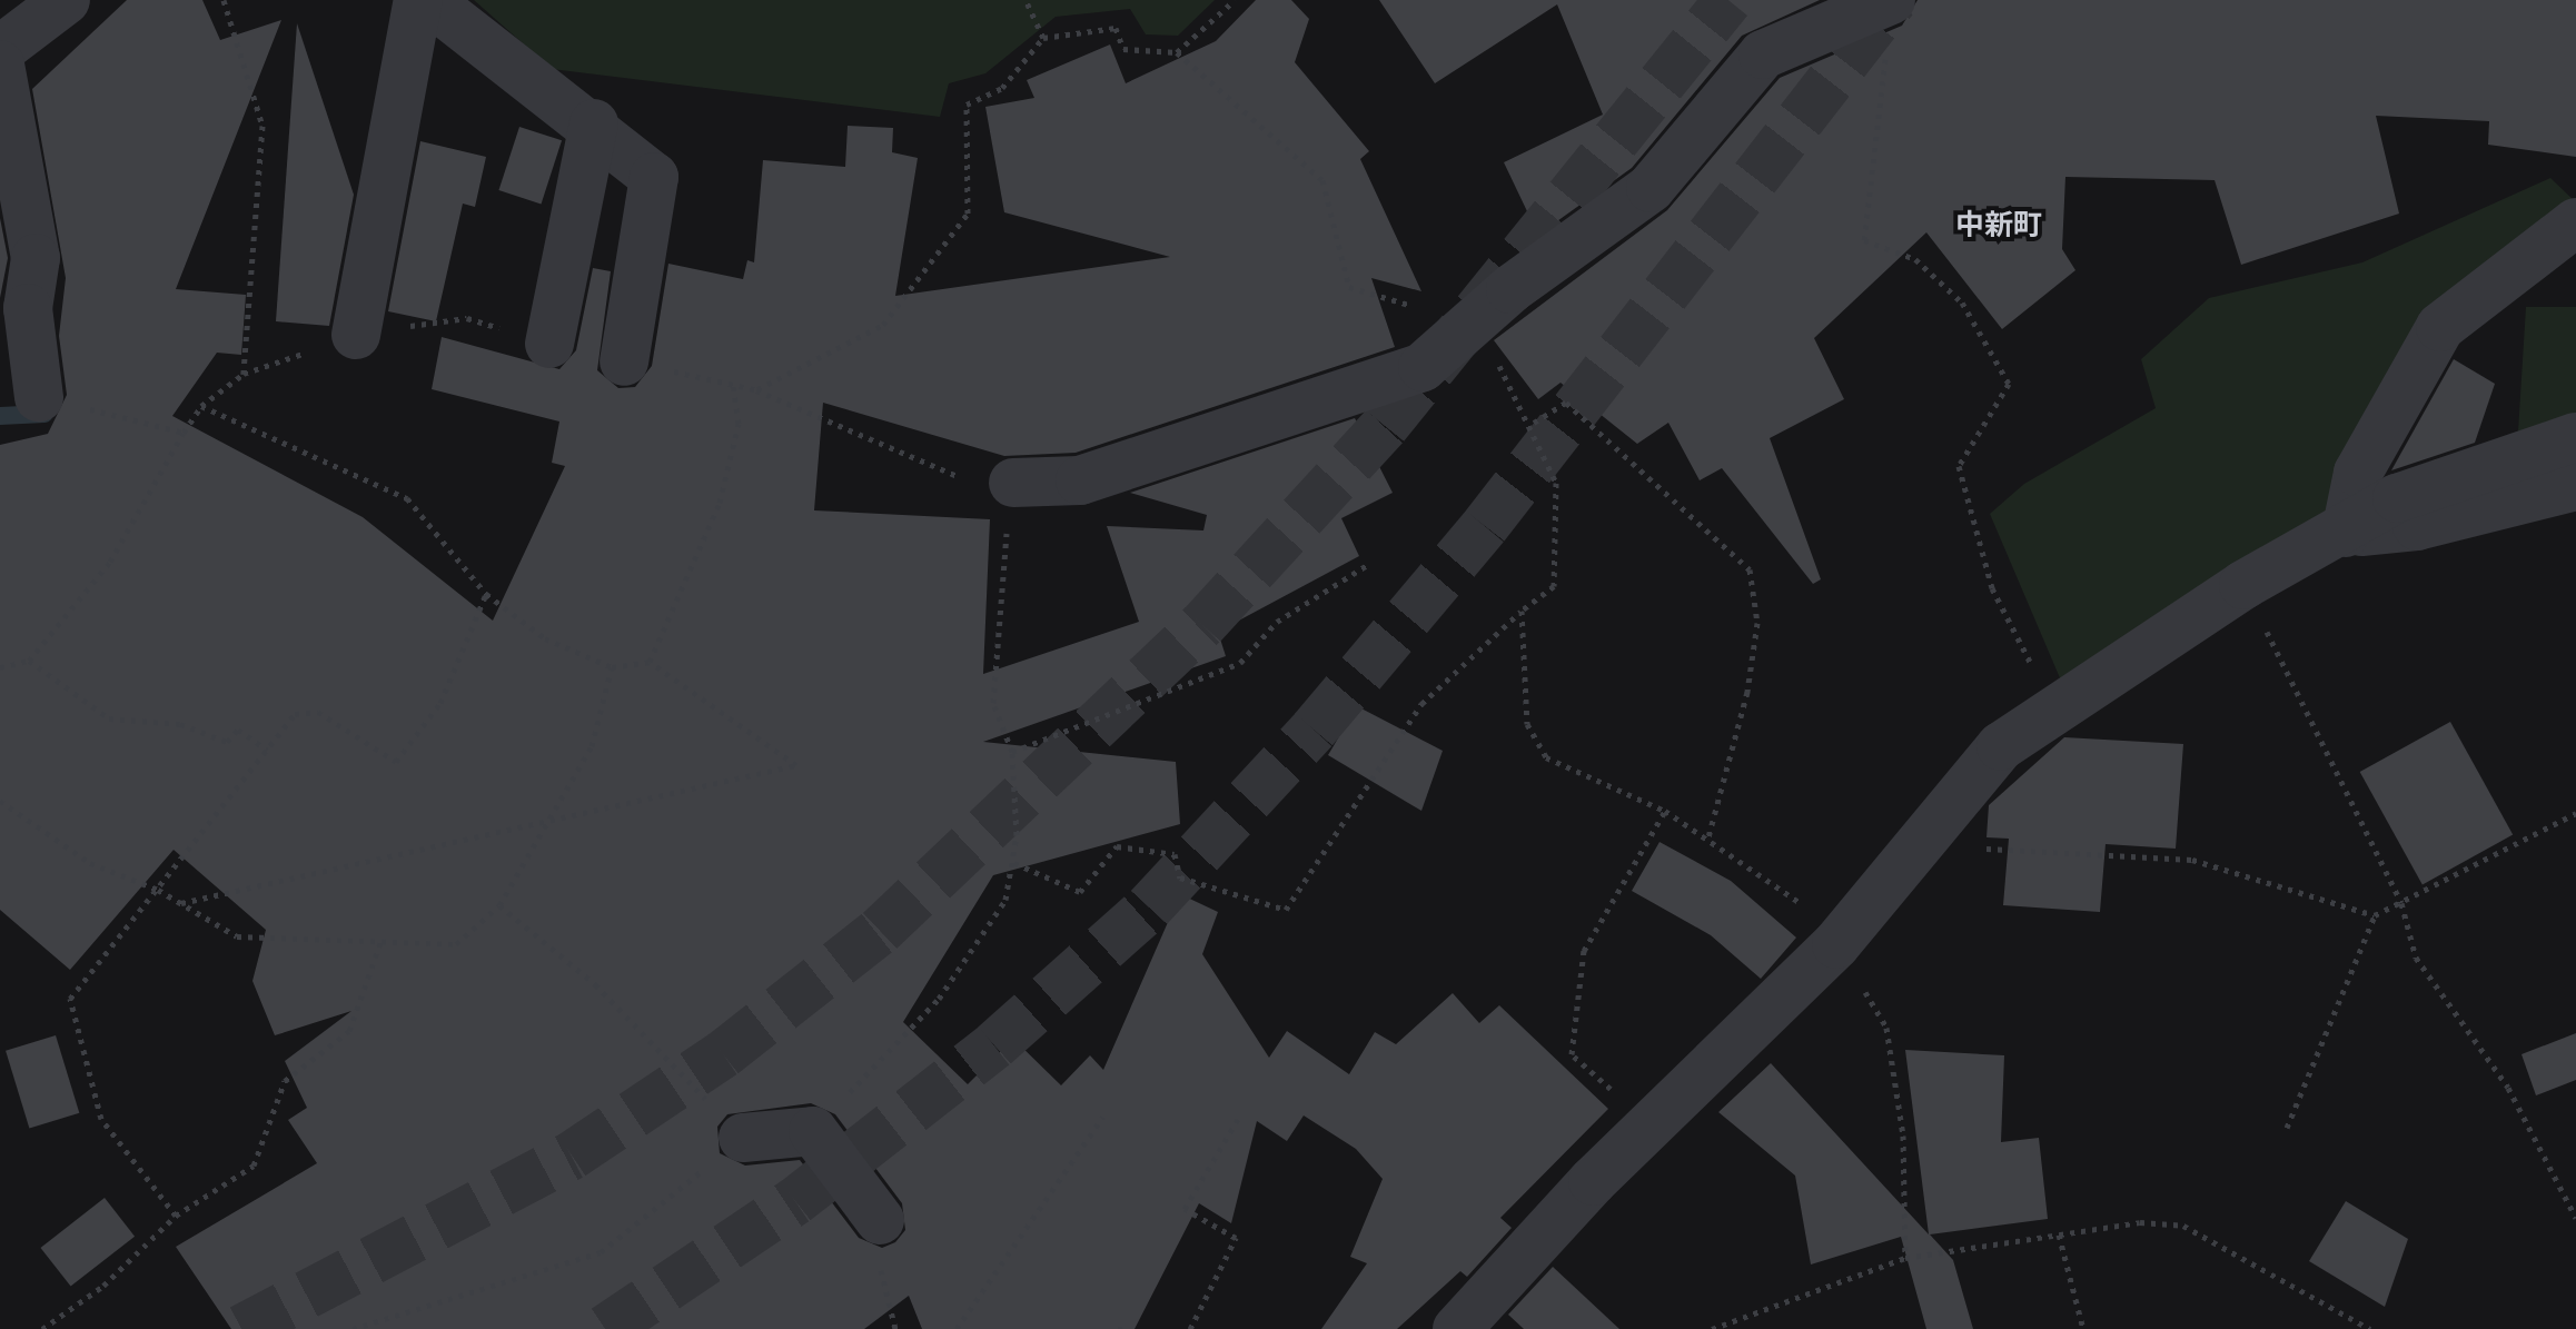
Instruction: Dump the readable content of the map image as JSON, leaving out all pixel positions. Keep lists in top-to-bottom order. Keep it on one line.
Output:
{"districts":["中新町"]}
